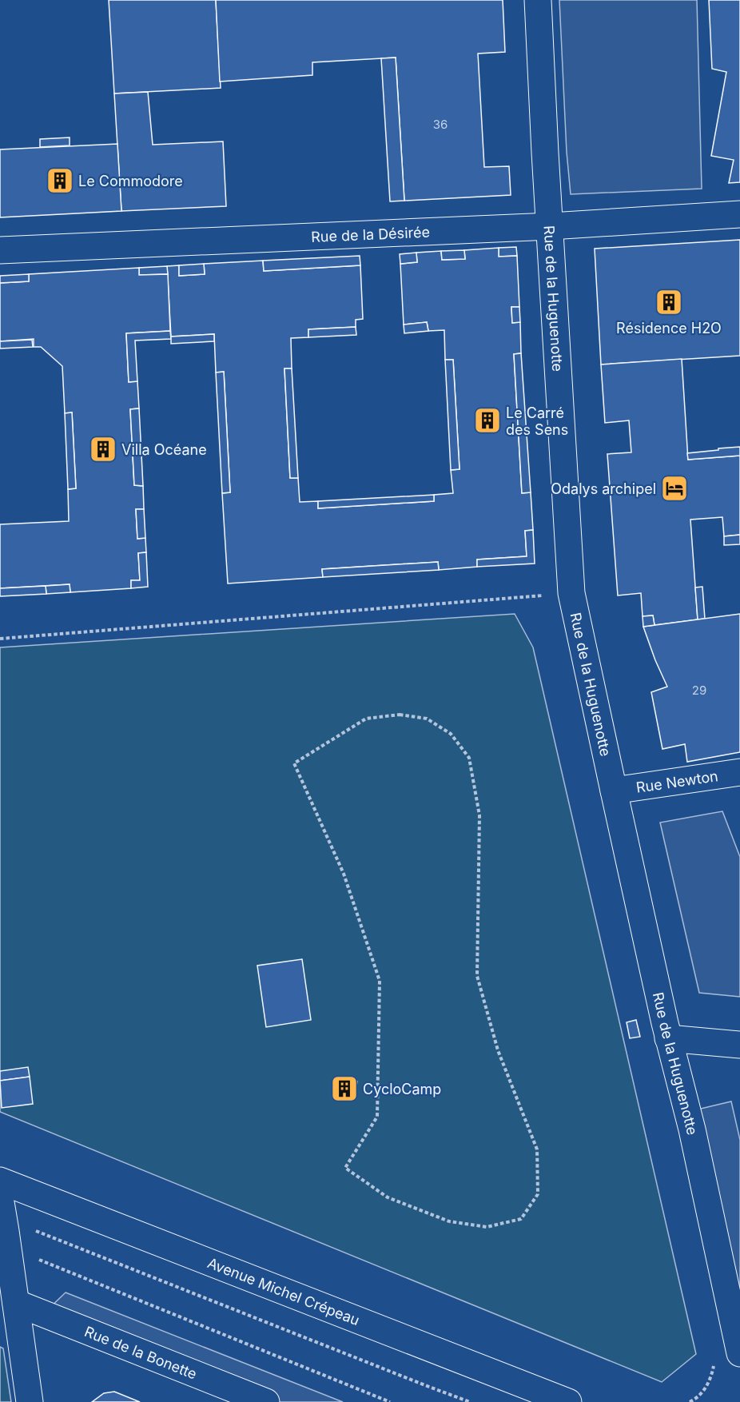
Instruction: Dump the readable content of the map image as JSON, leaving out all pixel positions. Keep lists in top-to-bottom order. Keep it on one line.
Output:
{"streets":{"street":["Rue de la Désirée","Rue de la Huguenotte","Rue Newton","Avenue Michel Crépeau","Rue de la Bonette"]},"crossings":[["Rue de la Désirée","Rue de la Huguenotte"],["Rue de la Huguenotte","Rue Newton"]],"places":{"building":["Le Commodore","Résidence H2O","Le Carré des Sens","Villa Océane","CycloCamp"],"hotel":["Odalys archipel"]},"house_numbers":["36","29"]}
